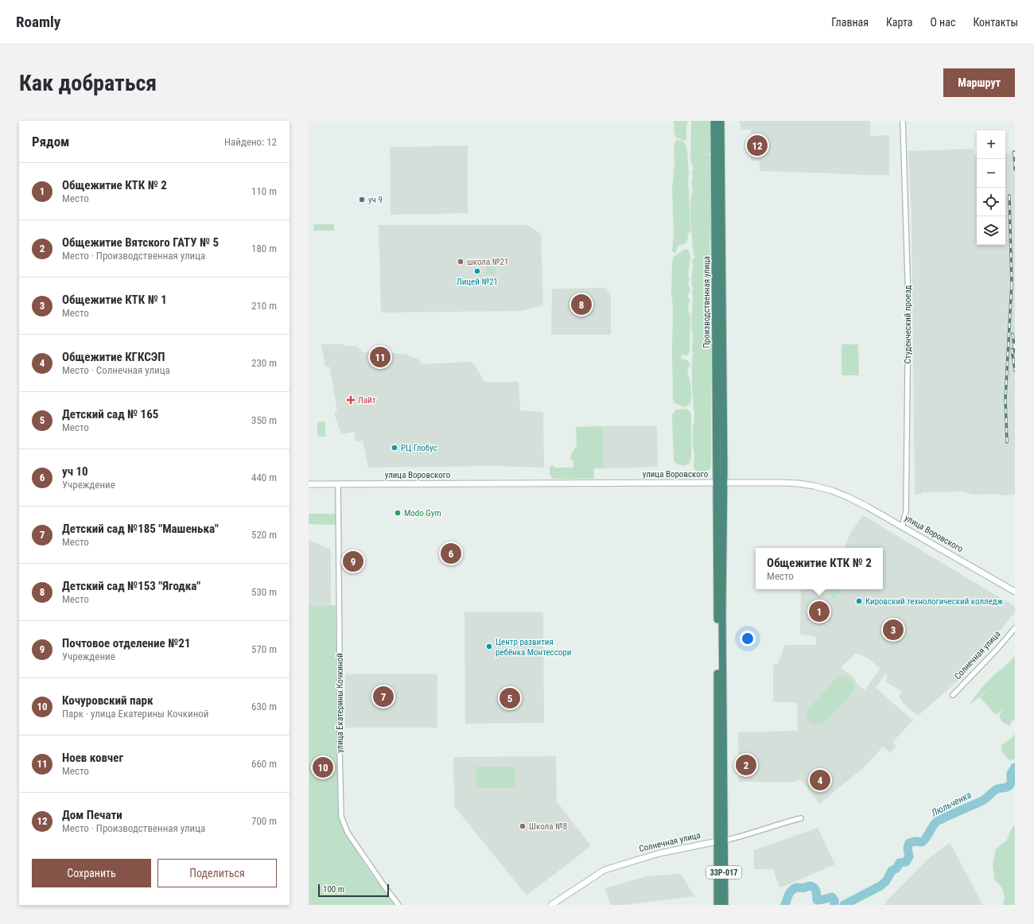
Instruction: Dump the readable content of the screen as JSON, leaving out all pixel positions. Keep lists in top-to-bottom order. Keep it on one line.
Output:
{"streets":{"highway":["Производственная улица","33Р-017"],"main road":["улица Воровского","Солнечная улица"],"street":["Студенческий проезд","улица Екатерины Кочкиной"]},"crossings":[["Производственная улица","улица Воровского"],["Студенческий проезд","улица Воровского"],["улица Воровского","улица Екатерины Кочкиной"],["Солнечная улица","33Р-017"]],"water":["Люльченка"],"places":{"other":["уч 9","школа №21","Лицей №21","РЦ Глобус","Modo Gym","Кировский технологический колледж","Центр развития ребёнка Монтессори","Школа №8"],"health":["Лайт"]},"scale_bar":"100 m","page":{"header":"Roamly","nav":["Главная","Карта","О нас","Контакты"],"buttons":["Маршрут",["Сохранить","Поделиться"]],"title":"Как добраться","heading":["Рядом","Найдено: 12"],"map_buttons":["+","−"],"pins":["12","8","11","6","9","1","3","7","5","2","10","4"],"list":[{"mark":"1","name":"Общежитие КТК № 2","note":"Место","value":"110 m"},{"mark":"2","name":"Общежитие Вятского ГАТУ № 5","note":"Место · Производственная улица","value":"180 m"},{"mark":"3","name":"Общежитие КТК № 1","note":"Место","value":"210 m"},{"mark":"4","name":"Общежитие КГКСЭП","note":"Место · Солнечная улица","value":"230 m"},{"mark":"5","name":"Детский сад № 165","note":"Место","value":"350 m"},{"mark":"6","name":"уч 10","note":"Учреждение","value":"440 m"},{"mark":"7","name":"Детский сад №185 \"Машенька\"","note":"Место","value":"520 m"},{"mark":"8","name":"Детский сад №153 \"Ягодка\"","note":"Место","value":"530 m"},{"mark":"9","name":"Почтовое отделение №21","note":"Учреждение","value":"570 m"},{"mark":"10","name":"Кочуровский парк","note":"Парк · улица Екатерины Кочкиной","value":"630 m"},{"mark":"11","name":"Ноев ковчег","note":"Место","value":"660 m"},{"mark":"12","name":"Дом Печати","note":"Место · Производственная улица","value":"700 m"}],"popup":["Общежитие КТК № 2","Место"],"scale":"100 m"}}
